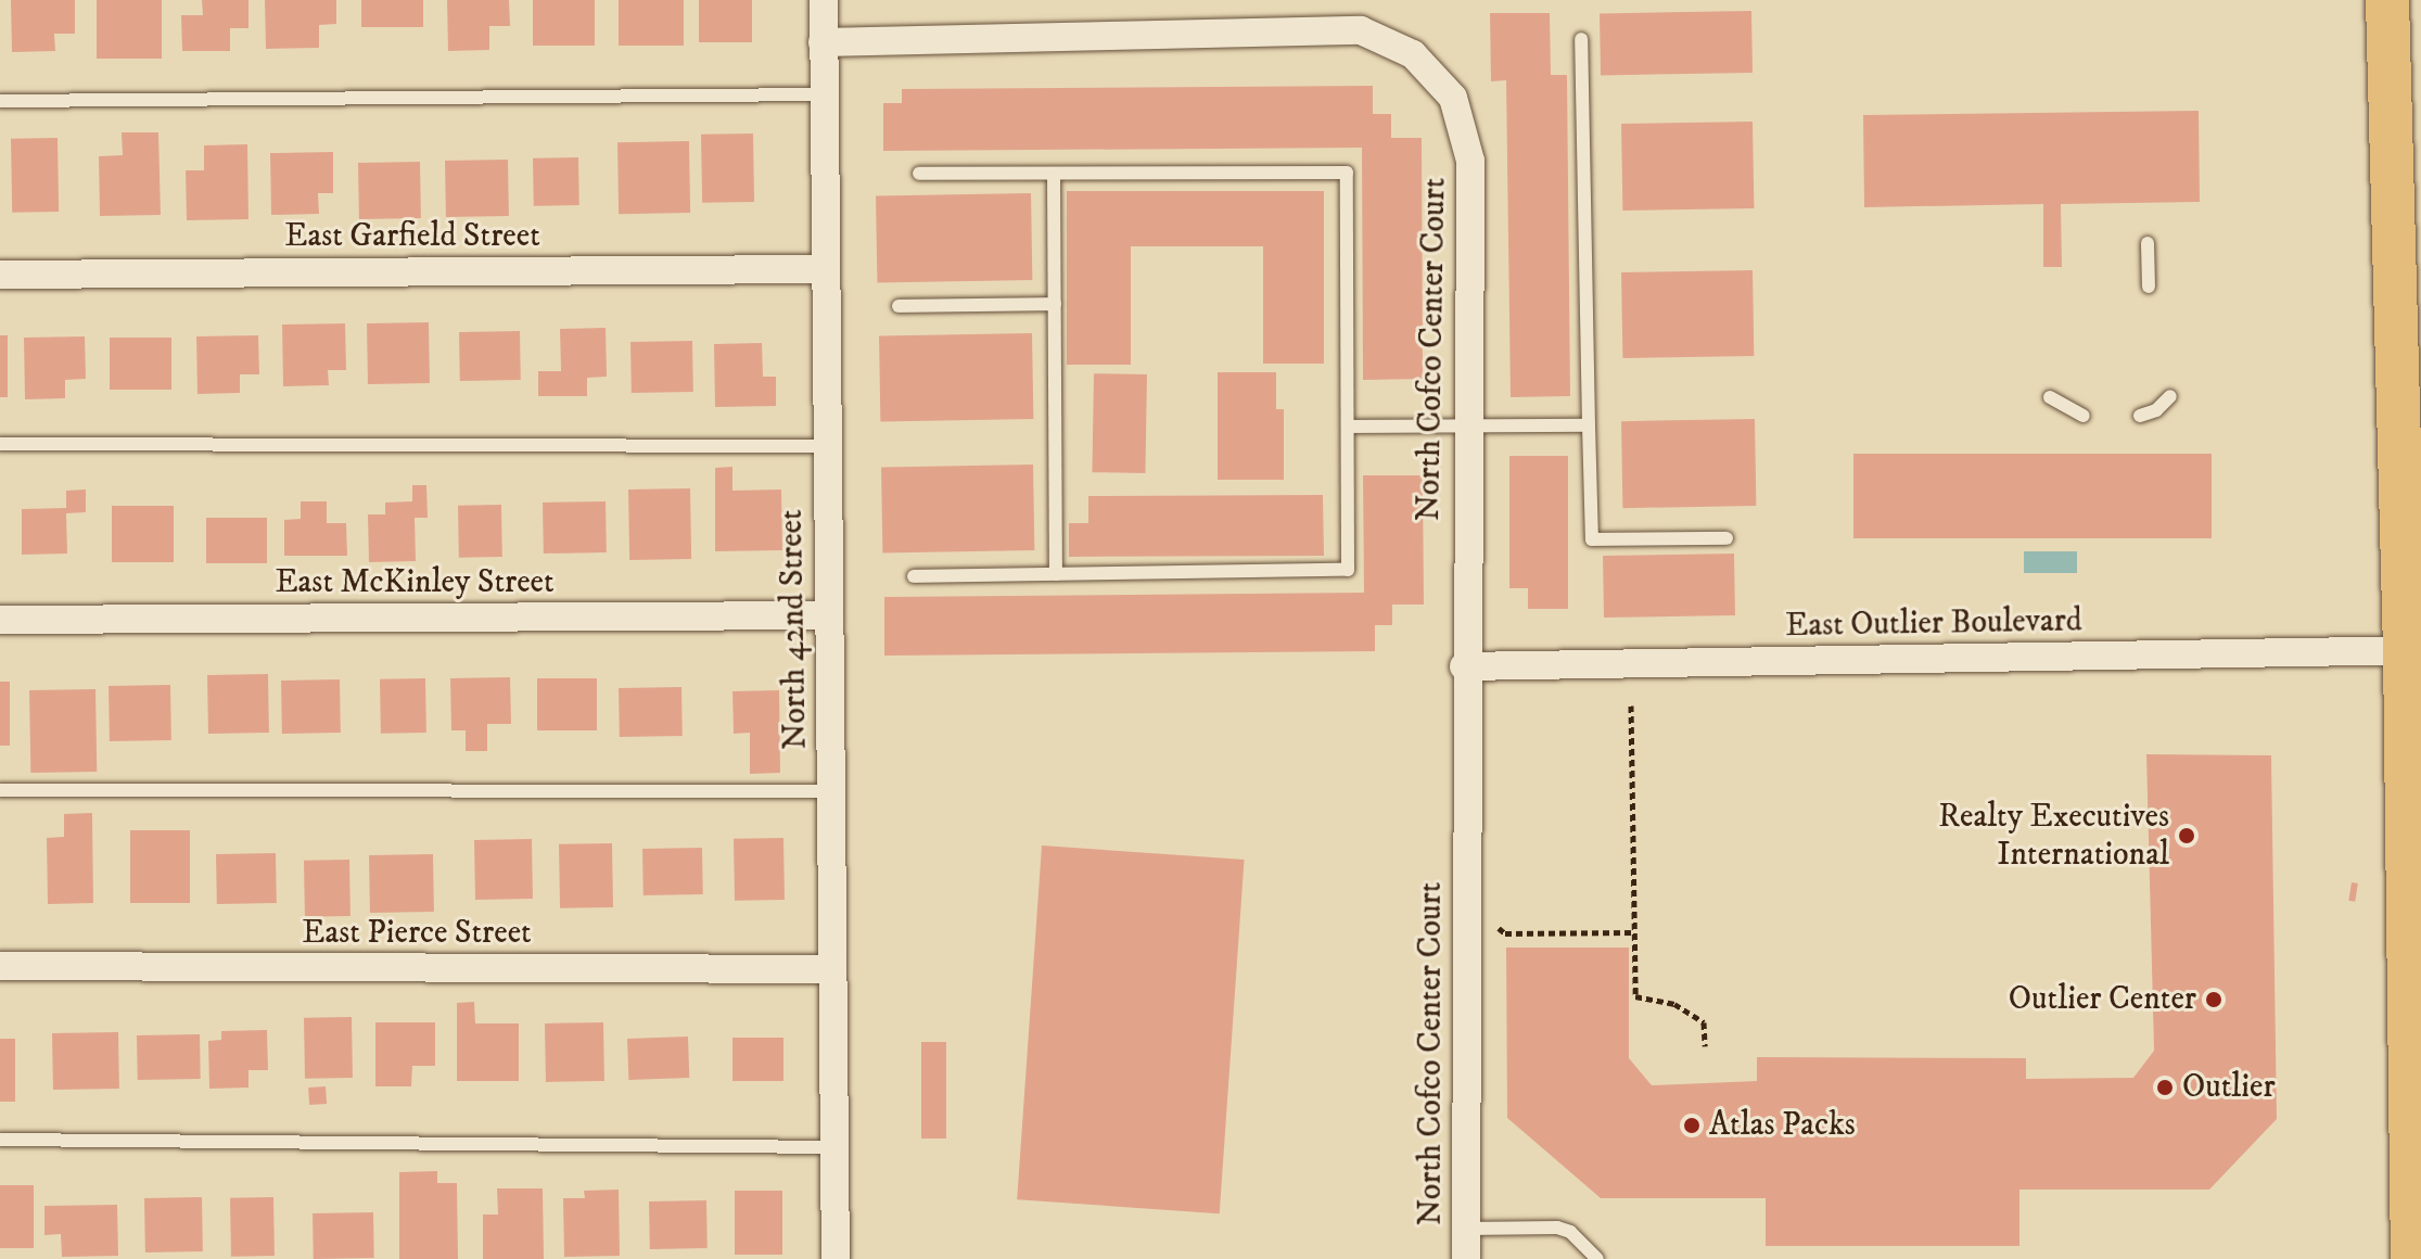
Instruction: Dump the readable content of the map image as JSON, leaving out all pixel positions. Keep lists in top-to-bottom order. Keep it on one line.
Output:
{"streets":{"street":["East Garfield Street","North Cofco Center Court","East McKinley Street","East Outlier Boulevard","North 42nd Street","East Pierce Street"]},"crossings":[["East Garfield Street","North 42nd Street"],["North Cofco Center Court","East Outlier Boulevard"],["North Cofco Center Court","North 42nd Street"],["East McKinley Street","North 42nd Street"],["North 42nd Street","East Pierce Street"]],"places":["Realty Executives International","Outlier Center","Outlier","Atlas Packs"]}
